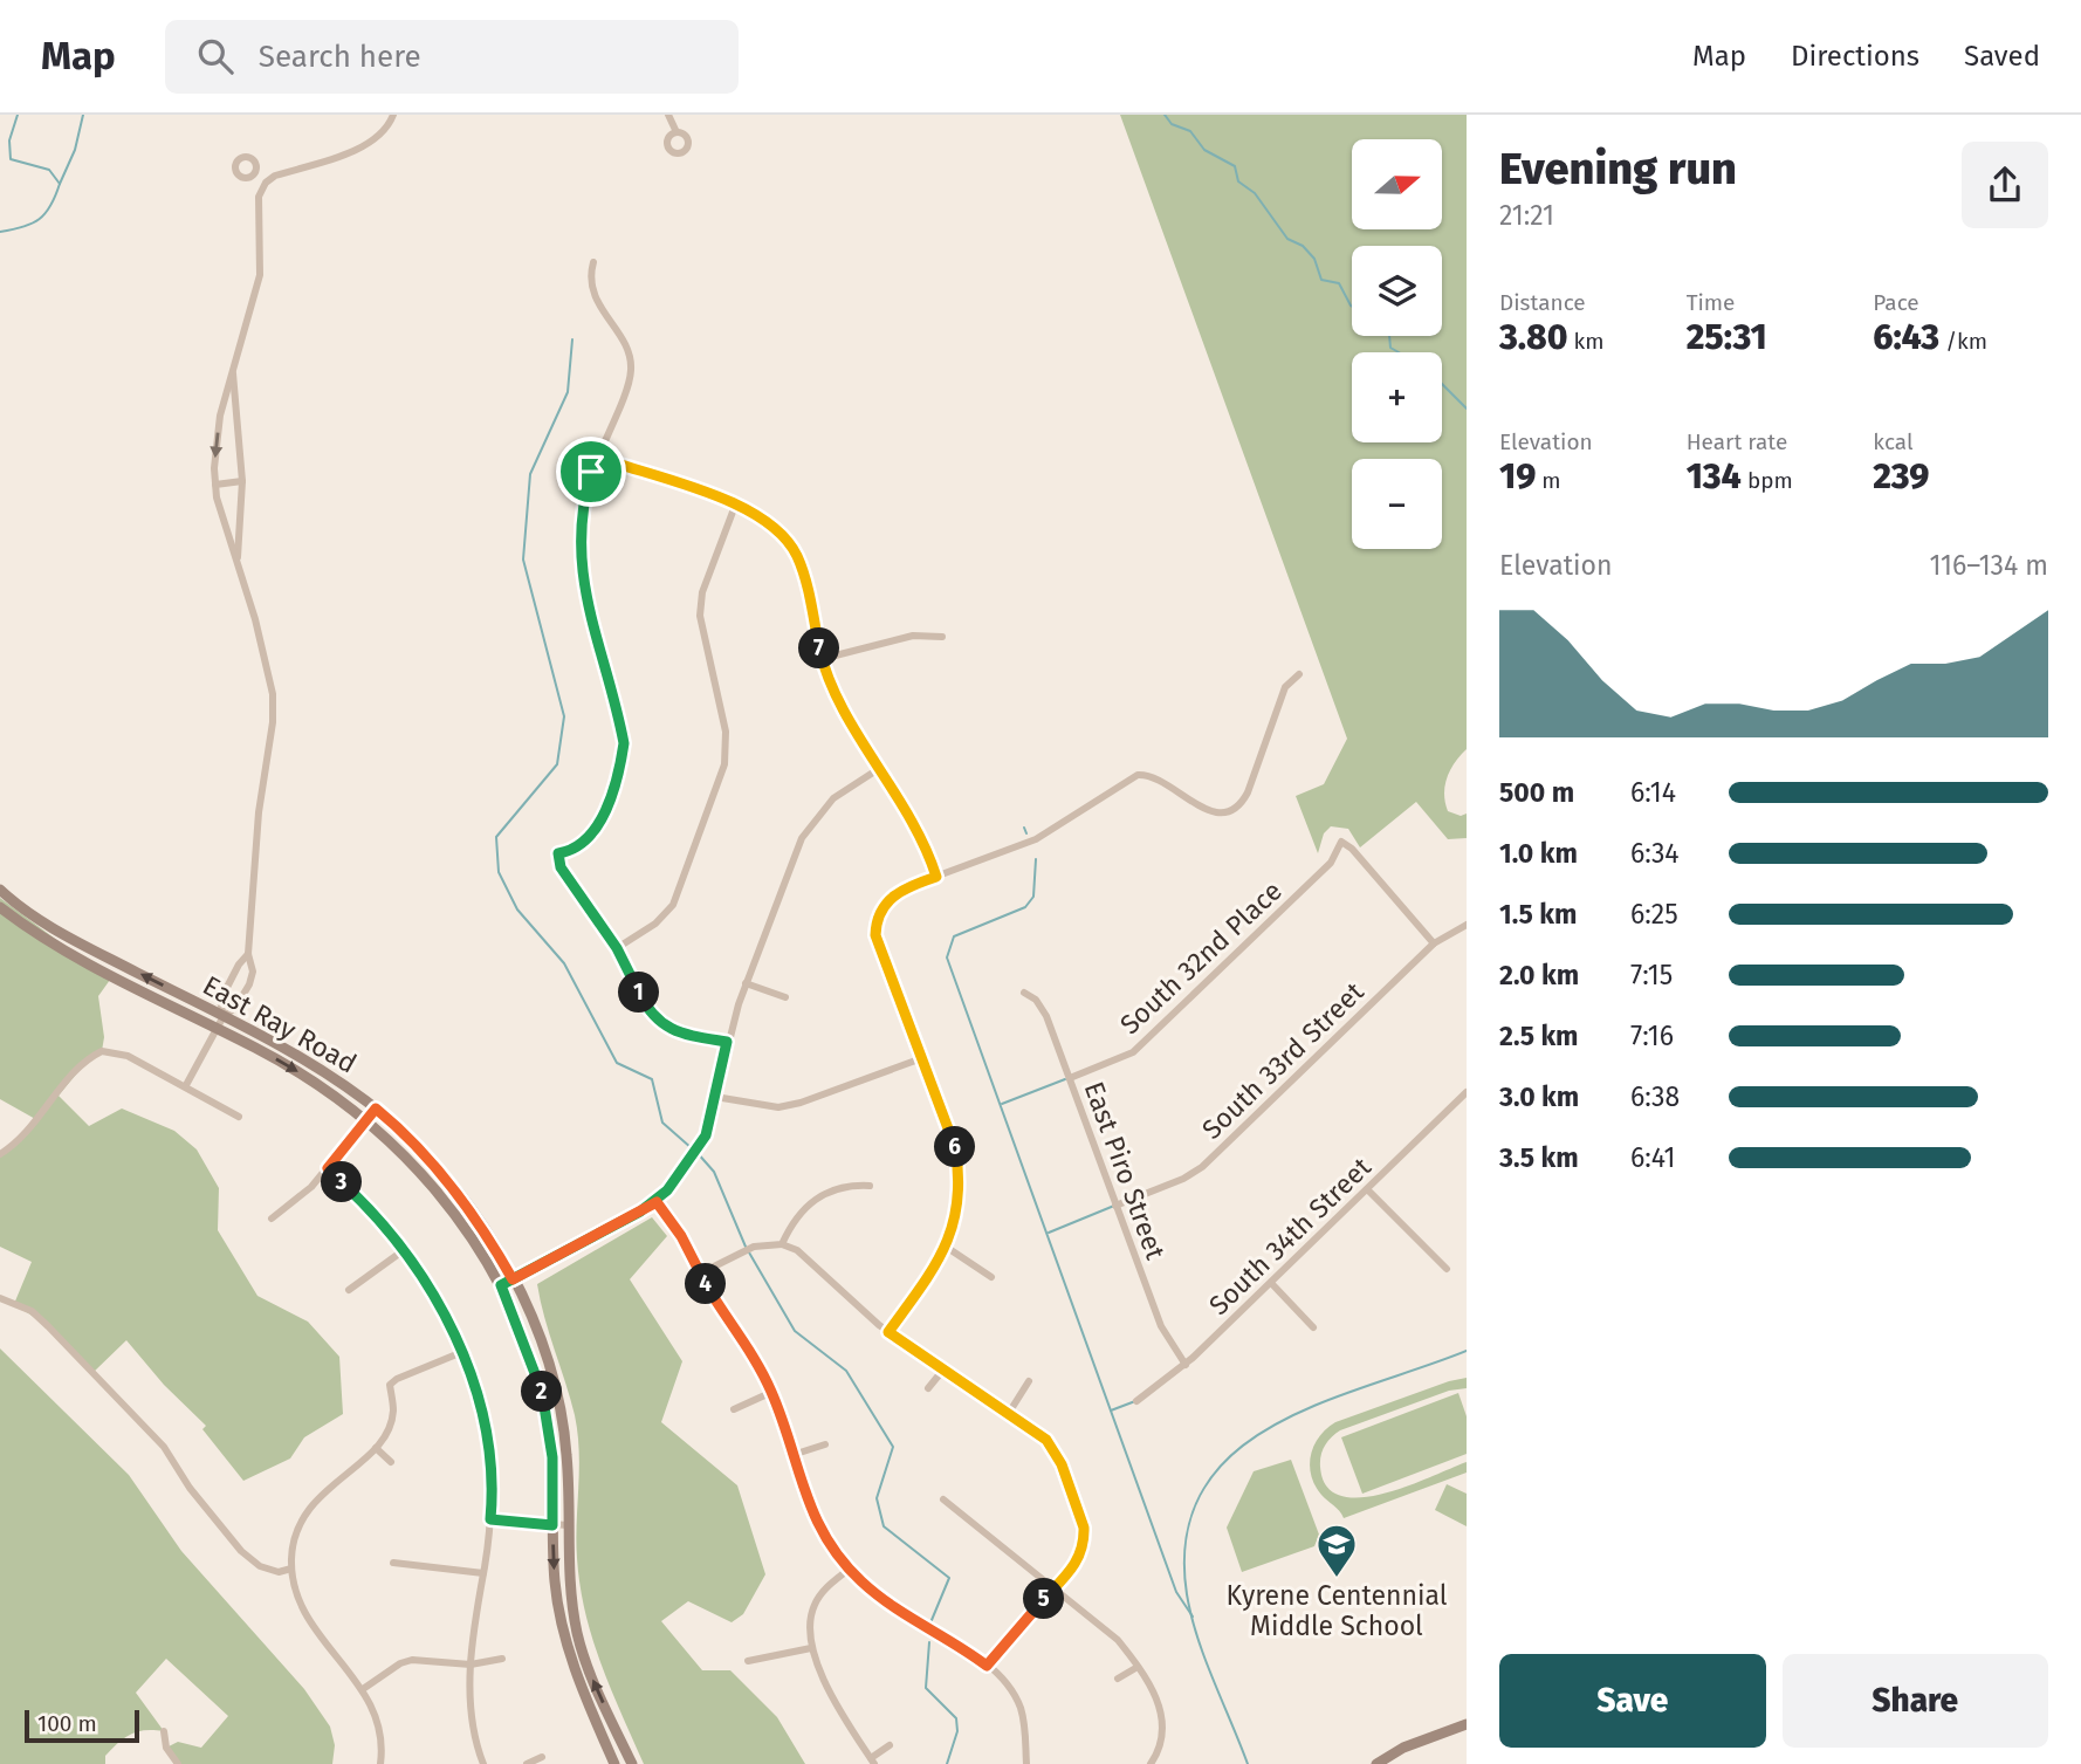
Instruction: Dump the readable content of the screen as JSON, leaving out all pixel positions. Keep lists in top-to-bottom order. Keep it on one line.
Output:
{"streets":{"main road":["East Ray Road"],"street":["South 32nd Place","South 33rd Street","East Piro Street","South 34th Street"]},"crossings":[["South 32nd Place","South 33rd Street"],["South 32nd Place","East Piro Street"],["South 33rd Street","East Piro Street"],["East Piro Street","South 34th Street"]],"places":{"school or university":["Kyrene Centennial Middle School"]},"scale_bar":"100 m","north":"right","page":{"header":"Map","search":"Search here","nav":["Map","Directions","Saved"],"heading":["Evening run","21:21"],"map_buttons":["+","−"],"stats":[["Distance","3.80 km"],["Time","25:31"],["Pace","6:43 /km"],["Elevation","19 m"],["Heart rate","134 bpm"],["kcal","239"]],"chart":["Elevation","116–134 m"],"pins":["7","1","6","3","4","2","5"],"list":[{"name":"500 m","note":"6:14"},{"name":"1.0 km","note":"6:34"},{"name":"1.5 km","note":"6:25"},{"name":"2.0 km","note":"7:15"},{"name":"2.5 km","note":"7:16"},{"name":"3.0 km","note":"6:38"},{"name":"3.5 km","note":"6:41"}],"buttons":["Save","Share"],"scale":"100 m"}}
